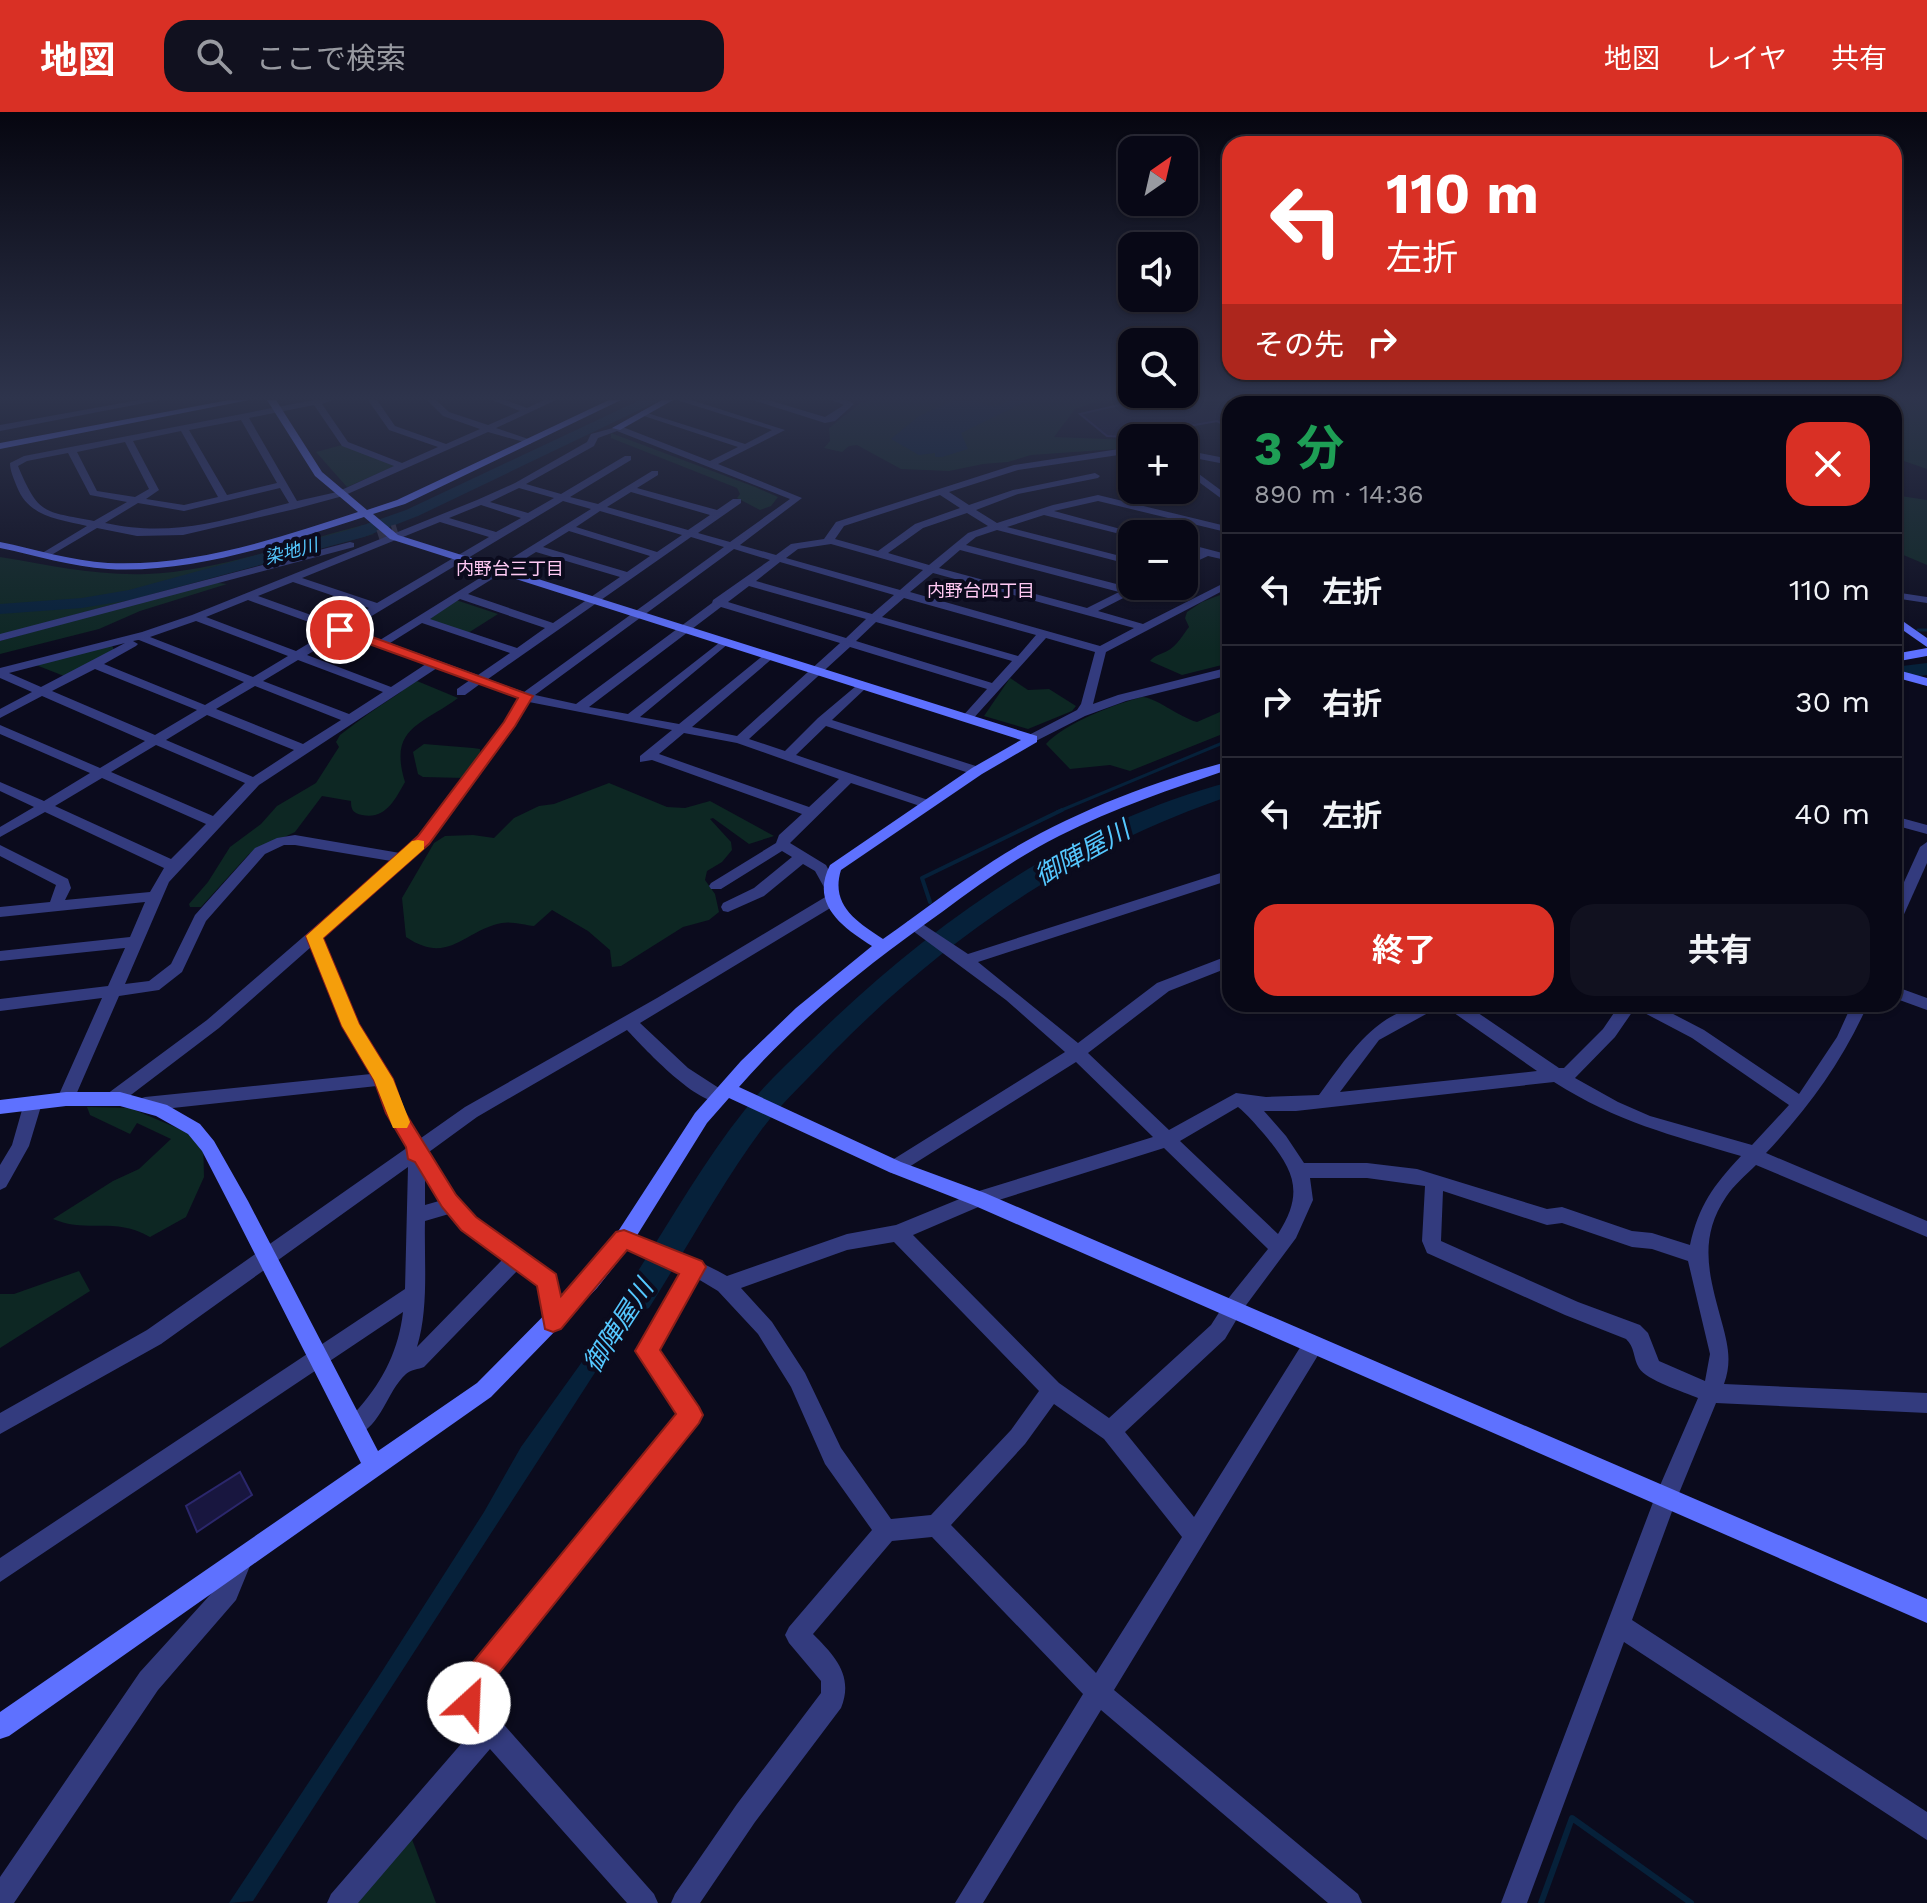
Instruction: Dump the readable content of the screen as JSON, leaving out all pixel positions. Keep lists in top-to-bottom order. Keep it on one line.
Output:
{"districts":["内野台三丁目","内野台四丁目"],"water":["染地川","御陣屋川"],"north":"top right","page":{"header":"地図","search":"ここで検索","nav":["地図","レイヤ","共有"],"map_buttons":["+","−"],"turn":["110 m","左折"],"then":"その先","heading":["3 分","890 m · 14:36"],"list":[{"name":"左折","value":"110 m"},{"name":"右折","value":"30 m"},{"name":"左折","value":"40 m"}],"buttons":["終了","共有"]}}
